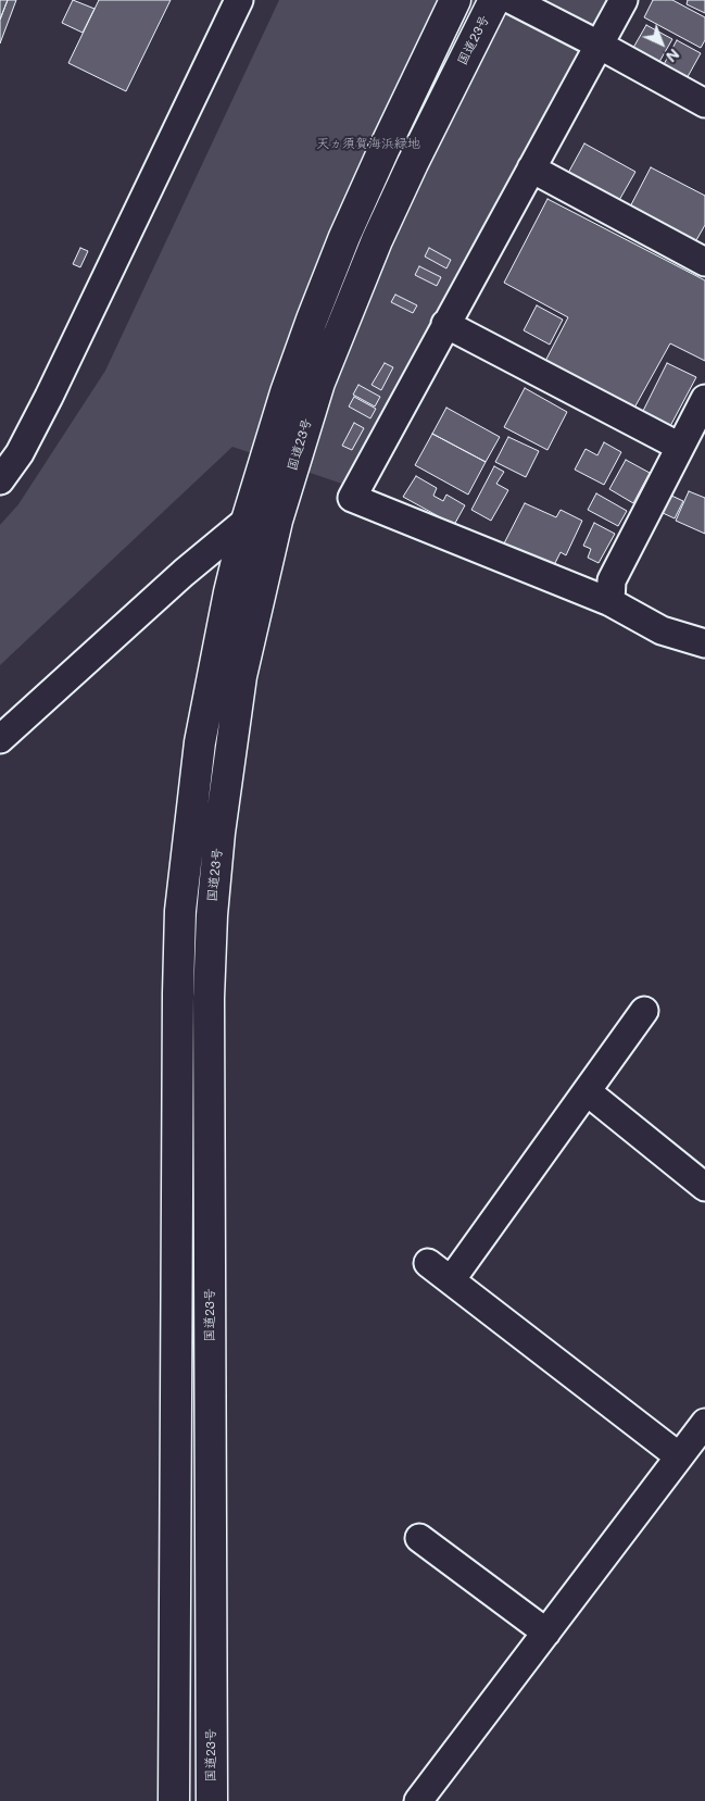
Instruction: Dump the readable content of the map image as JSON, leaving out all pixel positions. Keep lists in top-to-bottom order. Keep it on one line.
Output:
{"streets":{"highway":["国道23号"]},"parks":["天ヵ須賀海浜緑地"],"north":"bottom right"}
